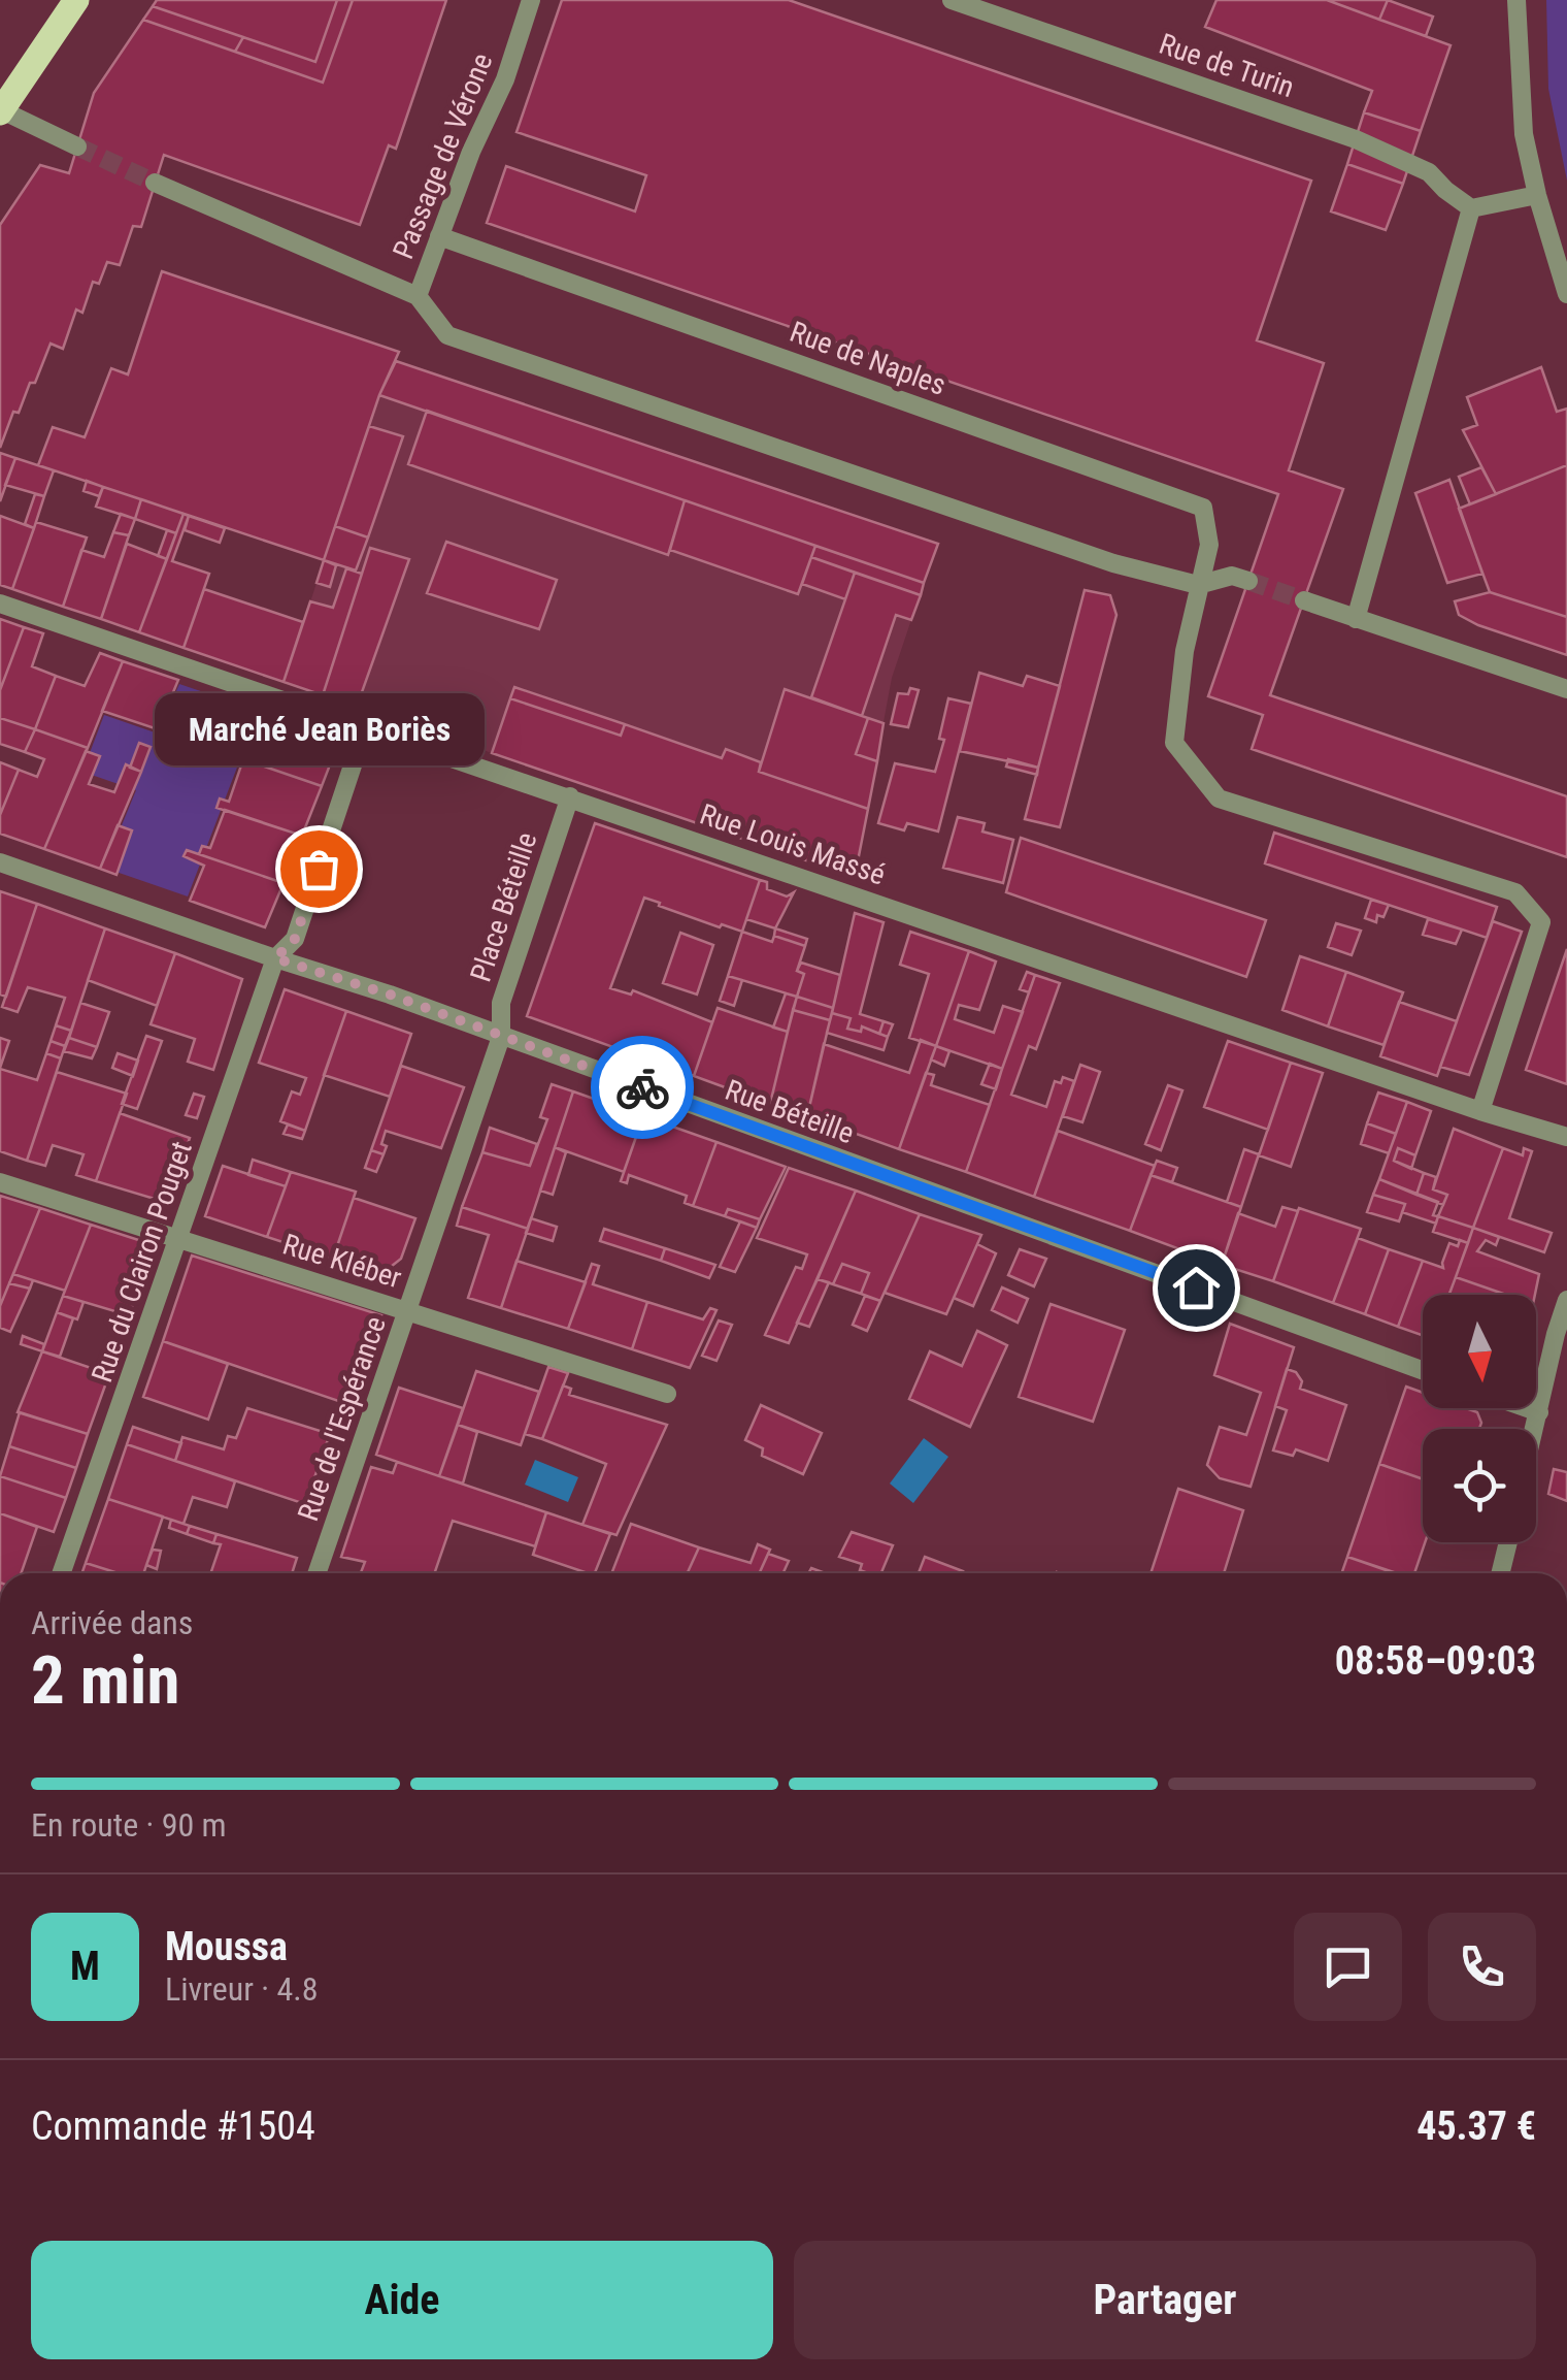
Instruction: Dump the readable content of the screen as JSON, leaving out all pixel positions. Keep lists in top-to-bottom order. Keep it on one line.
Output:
{"streets":{"street":["Rue de Turin","Passage de Vérone","Rue de Naples","Rue Louis Massé","Place Béteille","Rue Béteille","Rue Kléber","Rue du Clairon Pouget","Rue de l'Espérance"]},"crossings":[["Passage de Vérone","Rue de Naples"],["Rue de Naples","Rue Louis Massé"],["Rue Louis Massé","Place Béteille"],["Place Béteille","Rue Béteille"],["Place Béteille","Rue de l'Espérance"],["Rue Béteille","Rue du Clairon Pouget"],["Rue Béteille","Rue de l'Espérance"],["Rue Kléber","Rue du Clairon Pouget"],["Rue Kléber","Rue de l'Espérance"]],"places":["Marché Jean Boriès"],"north":"bottom","page":{"bubble":"Marché Jean Boriès","heading":["2 min","Arrivée dans","08:58–09:03"],"panel":["Moussa","Livreur · 4.8","Commande #1504","45.37 €"],"bar":"En route · 90 m","round":"M","buttons":["Aide","Partager"]}}
